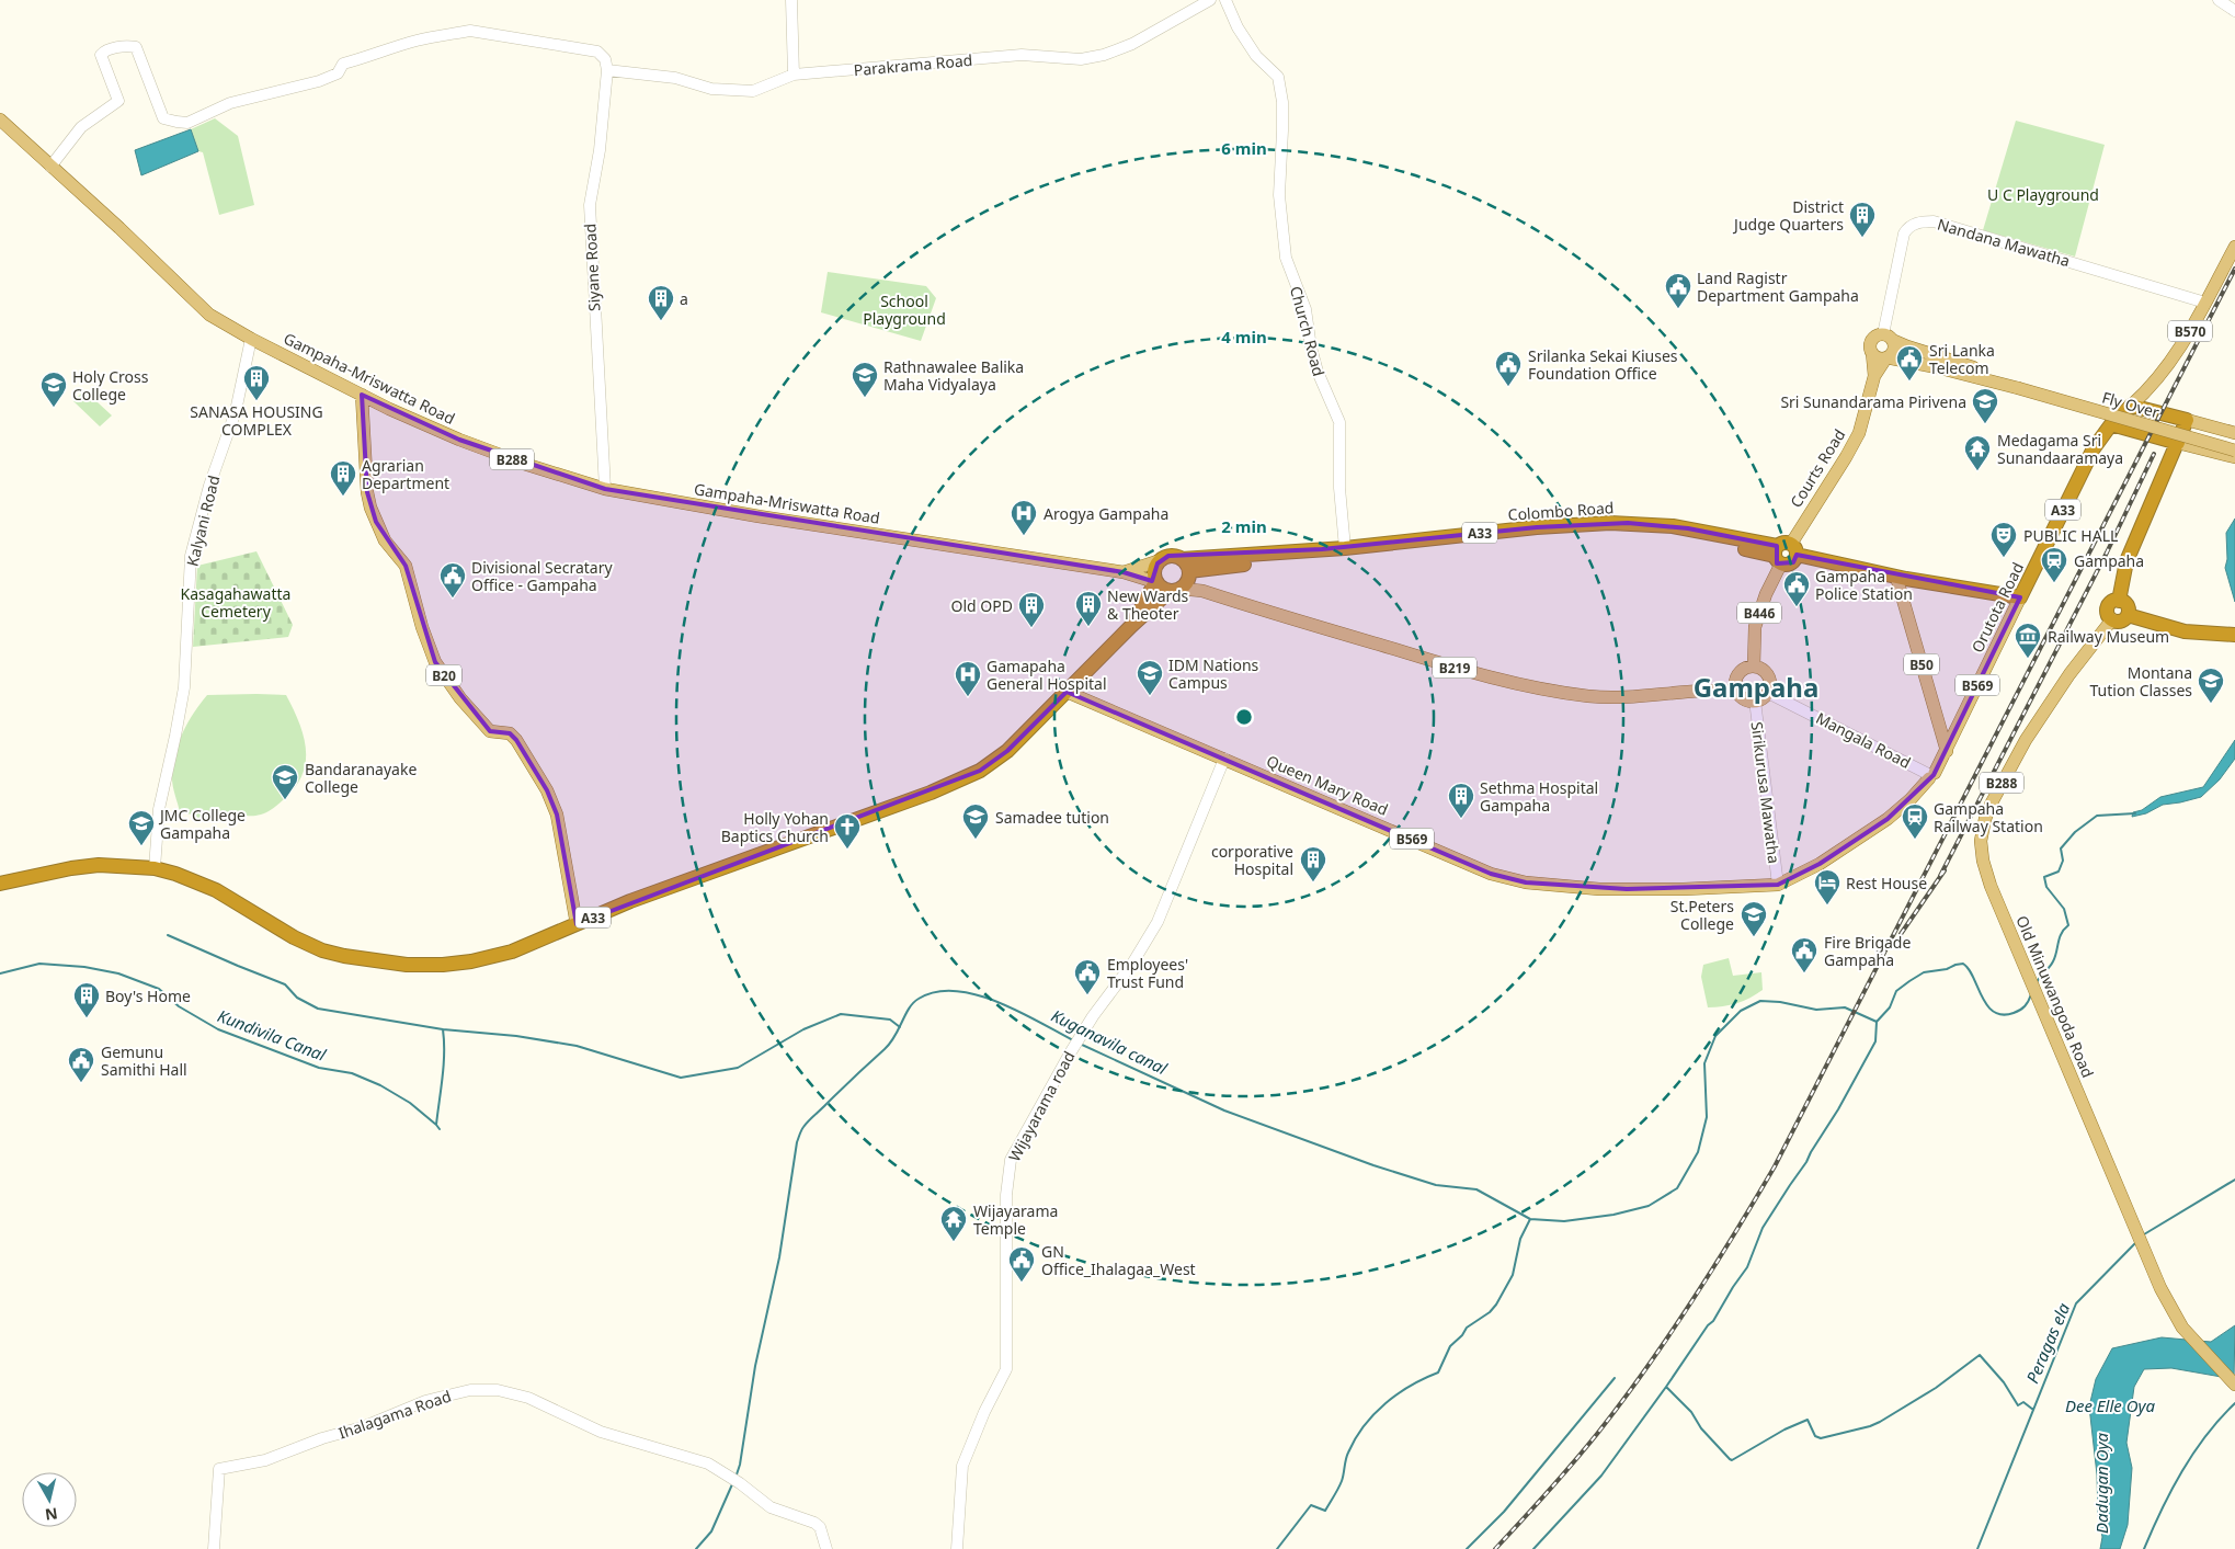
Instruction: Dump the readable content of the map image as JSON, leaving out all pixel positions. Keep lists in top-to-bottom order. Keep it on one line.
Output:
{"streets":{"highway":["A33","Colombo Road","Orutota Road"],"main road":["B570","Gampaha-Mriswatta Road","Fly Over","B288","Courts Road","B446","B50","B219","B20","B569","Queen Mary Road","Old Minuwangoda Road"],"street":["Parakrama Road","Nandana Mawatha","Siyane Road","Church Road","Kalyani Road","Mangala Road","Sirikurusa Mawatha","Wijayarama road","Ihalagama Road"]},"crossings":[["Parakrama Road","Siyane Road"],["Nandana Mawatha","B570"],["Nandana Mawatha","Courts Road"],["Siyane Road","Gampaha-Mriswatta Road"],["Church Road","Colombo Road"],["B570","Orutota Road"],["Gampaha-Mriswatta Road","A33"],["Gampaha-Mriswatta Road","Colombo Road"],["Gampaha-Mriswatta Road","Kalyani Road"],["Gampaha-Mriswatta Road","B219"],["Gampaha-Mriswatta Road","B20"],["Courts Road","Colombo Road"],["A33","Colombo Road"],["A33","Kalyani Road"],["A33","B219"],["A33","B20"],["A33","Queen Mary Road"],["Colombo Road","B446"],["Colombo Road","B219"],["Orutota Road","B50"],["Orutota Road","B569"],["Orutota Road","Mangala Road"],["B446","B219"],["B446","Mangala Road"],["B446","Sirikurusa Mawatha"],["B219","Mangala Road"],["B219","Sirikurusa Mawatha"],["B569","Mangala Road"],["B569","Queen Mary Road"],["B569","Sirikurusa Mawatha"],["Mangala Road","Sirikurusa Mawatha"],["Queen Mary Road","Sirikurusa Mawatha"],["Queen Mary Road","Wijayarama road"]],"districts":["Gampaha"],"water":["Kundivila Canal","Kuganavila canal","Peragas ela","Dee Elle Oya","Dadugan Oya"],"parks":["U C Playground","School Playground","Kasagahawatta Cemetery"],"places":{"building":["District Judge Quarters","a","SANASA HOUSING COMPLEX","Agrarian Department","New Wards & Theoter","Old OPD","Sethma Hospital Gampaha","corporative Hospital","Boy's Home"],"public building":["Land Ragistr Department Gampaha","Sri Lanka Telecom","Srilanka Sekai Kiuses Foundation Office","Divisional Secratary Office - Gampaha","Gampaha Police Station","Fire Brigade Gampaha","Employees' Trust Fund","Gemunu Samithi Hall","GN Office_Ihalagaa_West"],"school or university":["Rathnawalee Balika Maha Vidyalaya","Holy Cross College","Sri Sunandarama Pirivena","IDM Nations Campus","Montana Tution Classes","Bandaranayake College","Samadee tution","JMC College Gampaha","St.Peters College"],"temple":["Medagama Sri Sunandaaramaya","Wijayarama Temple"],"hospital":["Arogya Gampaha","Gamapaha General Hospital"],"theatre":["PUBLIC HALL"],"station":["Gampaha","Gampaha Railway Station"],"museum":["Railway Museum"],"church":["Holly Yohan Baptics Church"],"hotel":["Rest House"]},"north":"bottom","rings":["6 min","4 min","2 min"]}
